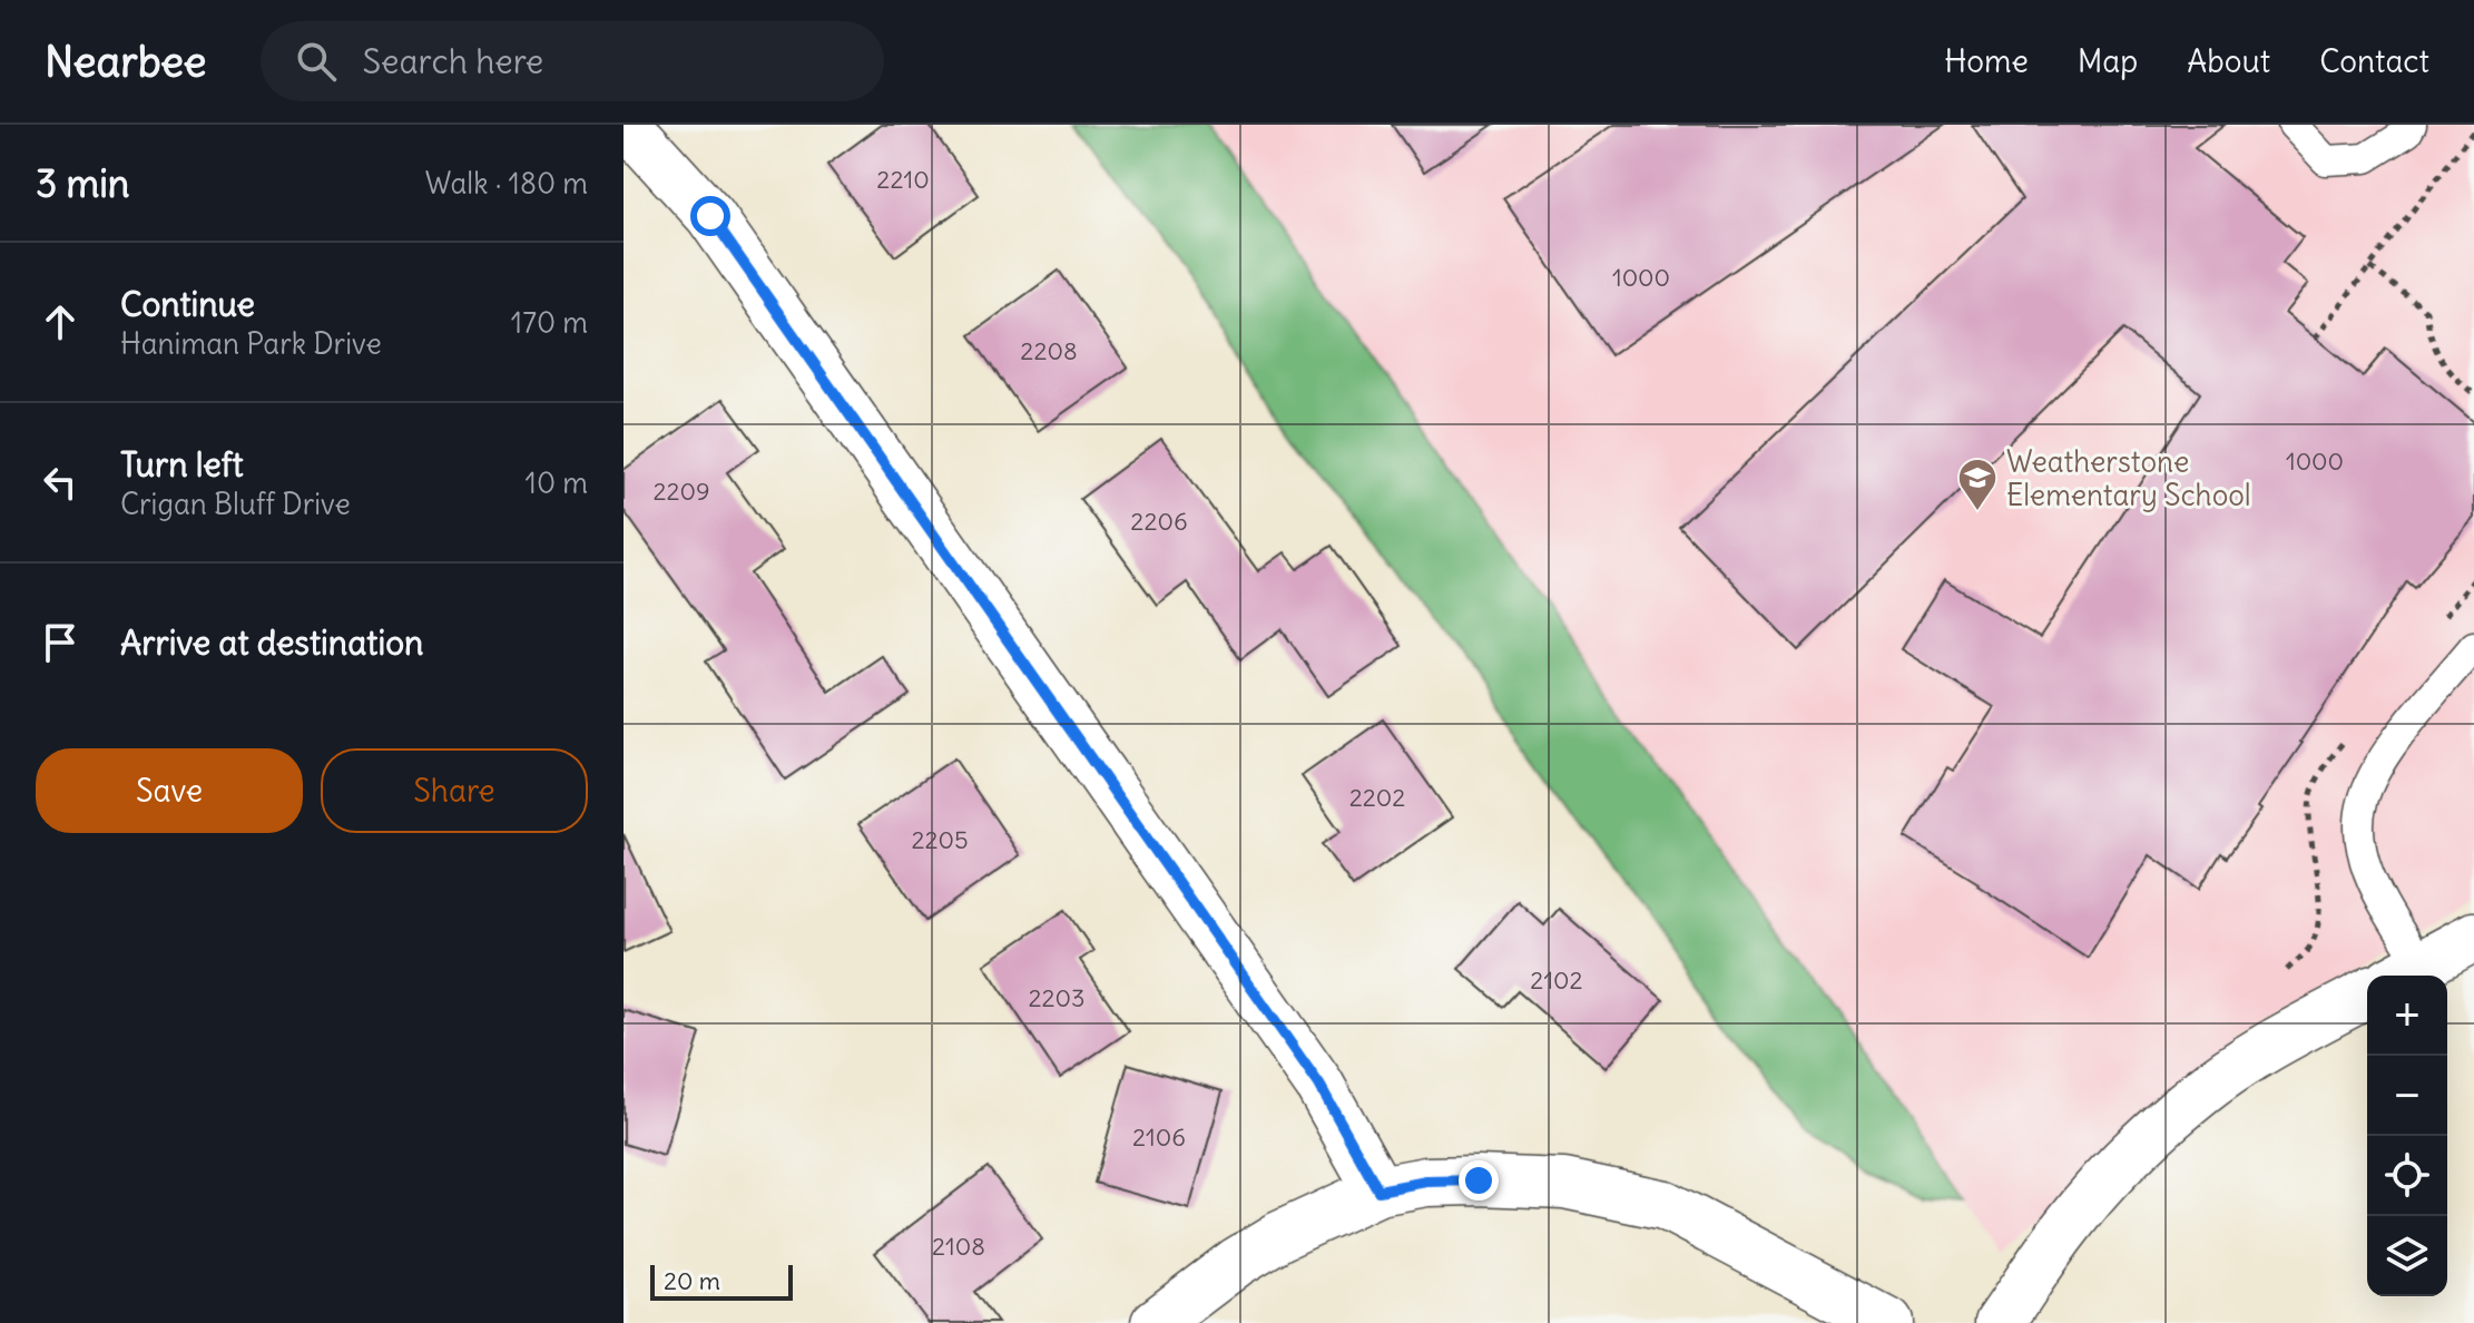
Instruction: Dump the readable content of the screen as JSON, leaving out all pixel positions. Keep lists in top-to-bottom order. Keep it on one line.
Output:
{"places":{"school or university":["Weatherstone Elementary School"]},"house_numbers":["2210","1000","2208","1000","2209","2206","2202","2205","2102","2203","2106","2108"],"scale_bar":"20 m","page":{"header":"Nearbee","search":"Search here","nav":["Home","Map","About","Contact"],"heading":["3 min","Walk · 180 m"],"list":[["Continue","Haniman Park Drive","170 m"],["Turn left","Crigan Bluff Drive","10 m"],"Arrive at destination"],"buttons":["Save","Share"],"map_buttons":["+","−"],"scale":"20 m"}}
